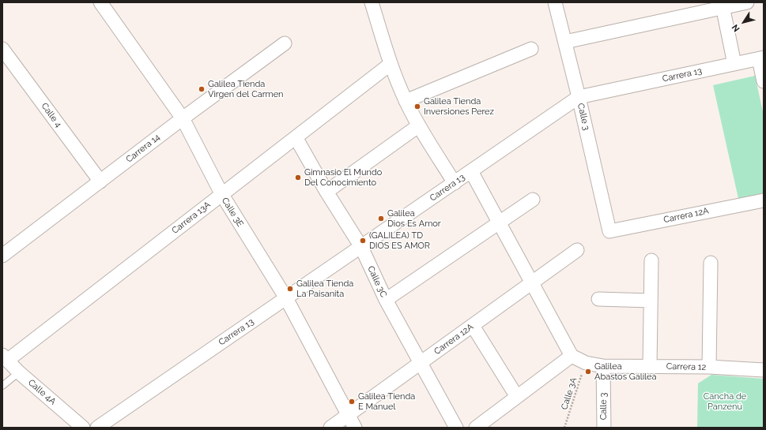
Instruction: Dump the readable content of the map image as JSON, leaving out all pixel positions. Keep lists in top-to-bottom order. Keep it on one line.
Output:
{"streets":{"street":["Carrera 13","Calle 4","Calle 3","Carrera 14","Calle 3E","Carrera 12A","Carrera 13A","Calle 3C","Carrera 12","Calle 4A"],"path":["Calle 3A"]},"crossings":[["Carrera 13","Calle 3"],["Carrera 13","Calle 3E"],["Carrera 13","Calle 3C"],["Calle 4","Carrera 14"],["Calle 3","Carrera 12A"],["Calle 3","Carrera 12"],["Carrera 14","Calle 3E"],["Calle 3E","Carrera 12A"],["Calle 3E","Carrera 13A"],["Carrera 12A","Calle 3C"],["Carrera 13A","Calle 3C"],["Carrera 13A","Calle 4A"],["Carrera 12","Calle 3A"]],"parks":["Cancha de Panzenú"],"places":["Galilea Tienda Virgen del Carmen","Galilea Tienda Inversiones Perez","Gimnasio El Mundo Del Conocimiento","Galilea Dios Es Amor","(GALILEA) TD DIOS ES AMOR","Galilea Tienda La Paisanita","Galilea Abastos Galilea","Galilea Tienda E Manuel"],"north":"bottom left"}
